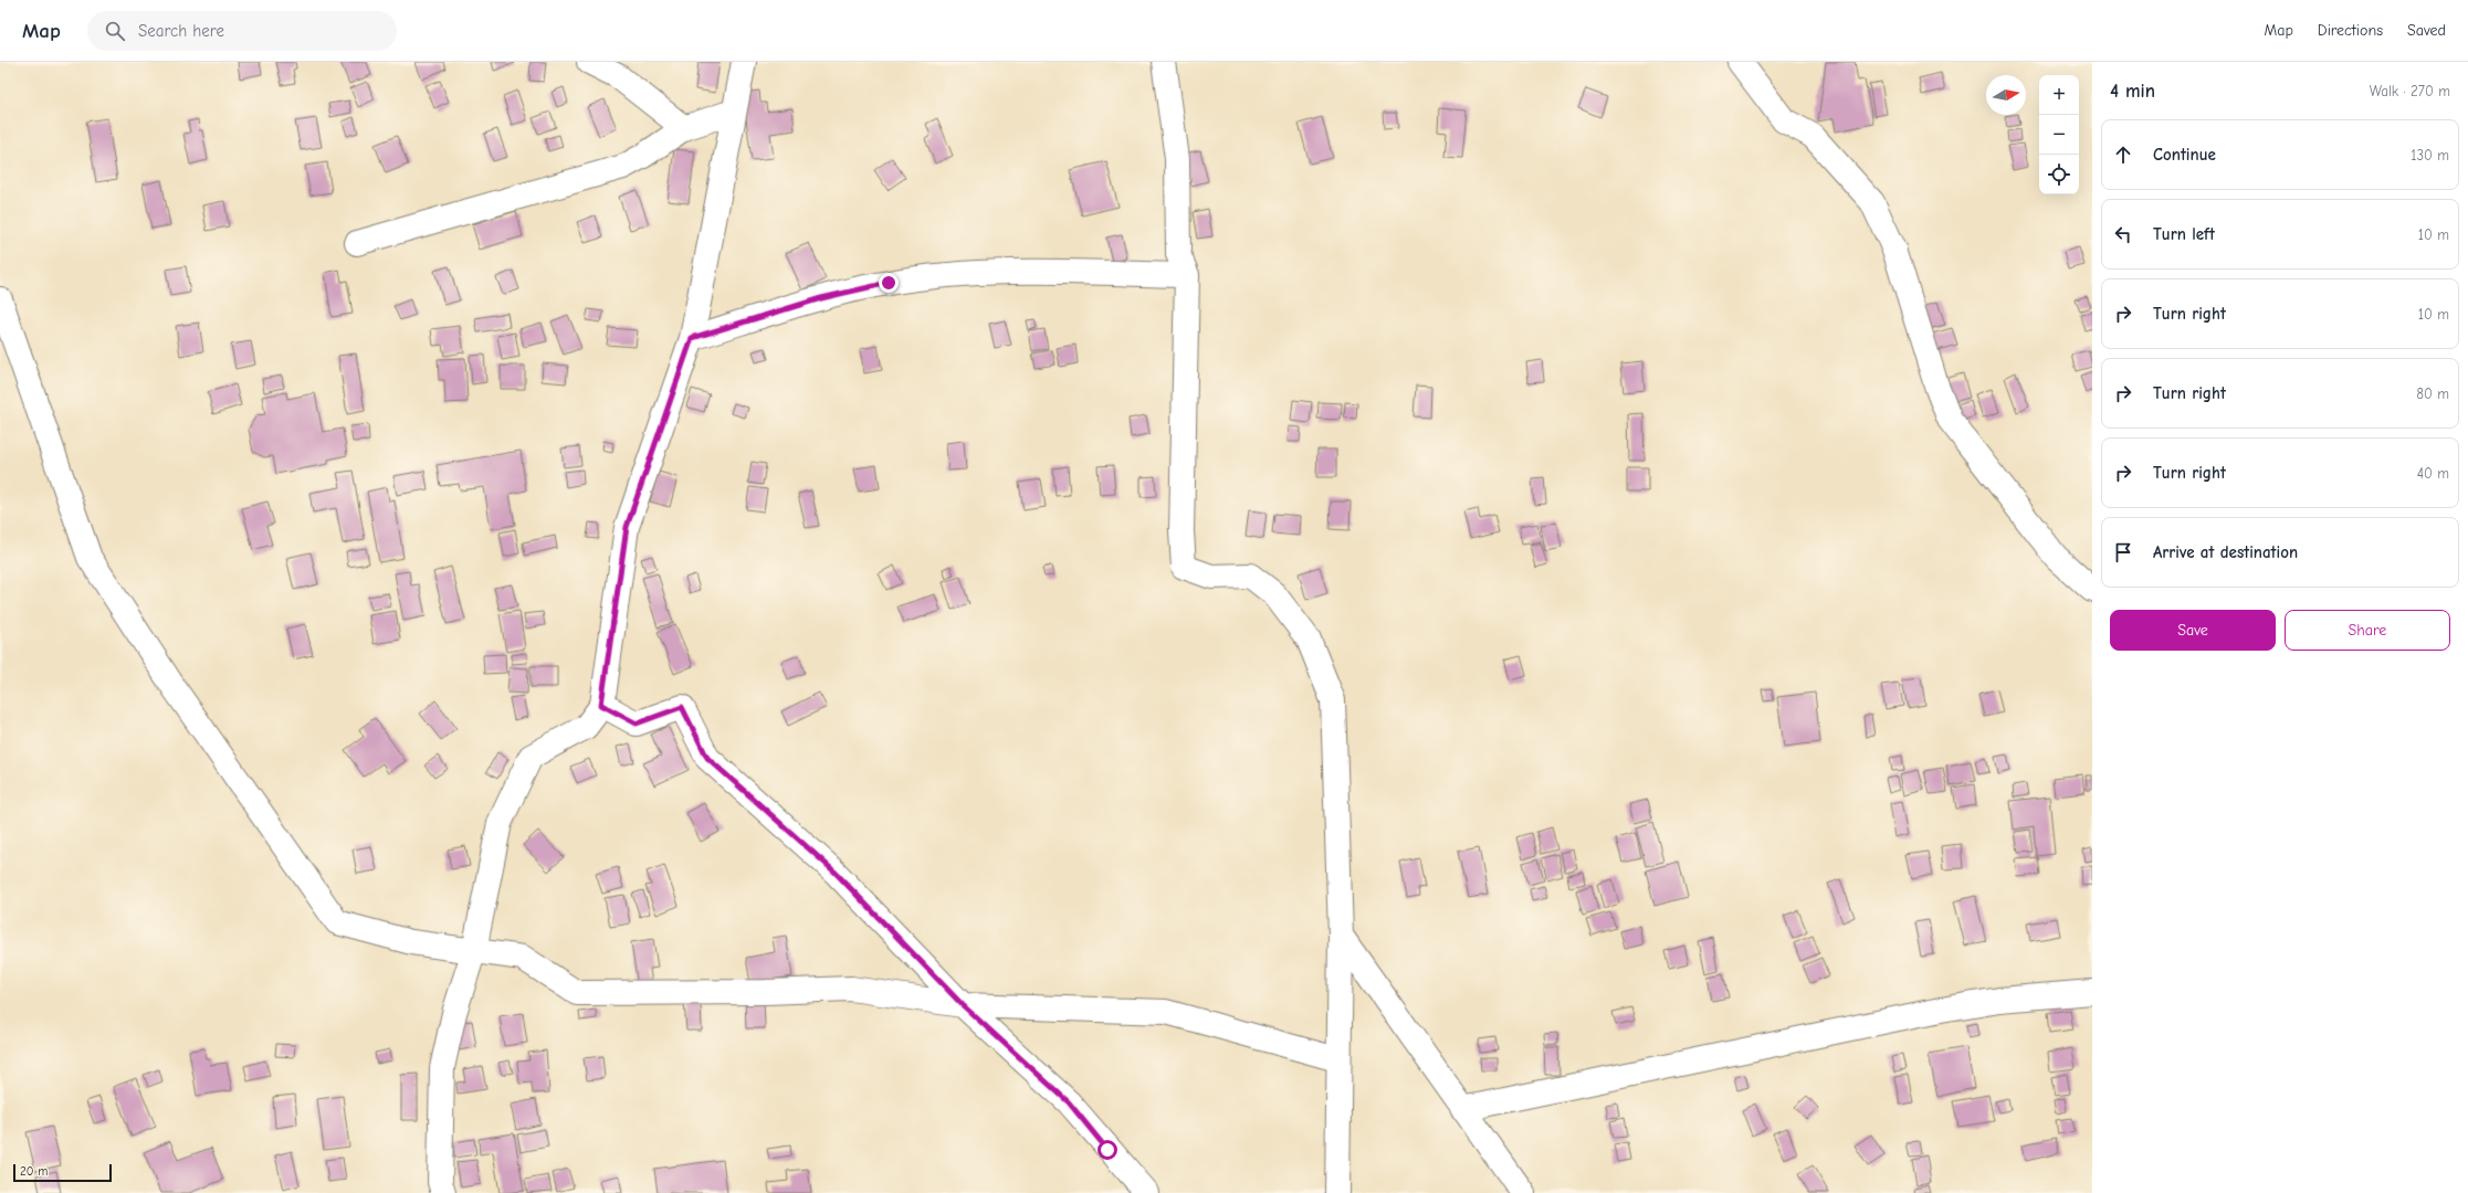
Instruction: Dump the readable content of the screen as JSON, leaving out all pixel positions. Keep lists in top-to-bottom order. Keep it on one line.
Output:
{"scale_bar":"20 m","north":"right","page":{"header":"Map","search":"Search here","nav":["Map","Directions","Saved"],"heading":["4 min","Walk · 270 m"],"map_buttons":["+","−"],"list":[["Continue","130 m"],["Turn left","10 m"],["Turn right","10 m"],["Turn right","80 m"],["Turn right","40 m"],"Arrive at destination"],"buttons":["Save","Share"],"scale":"20 m"}}
